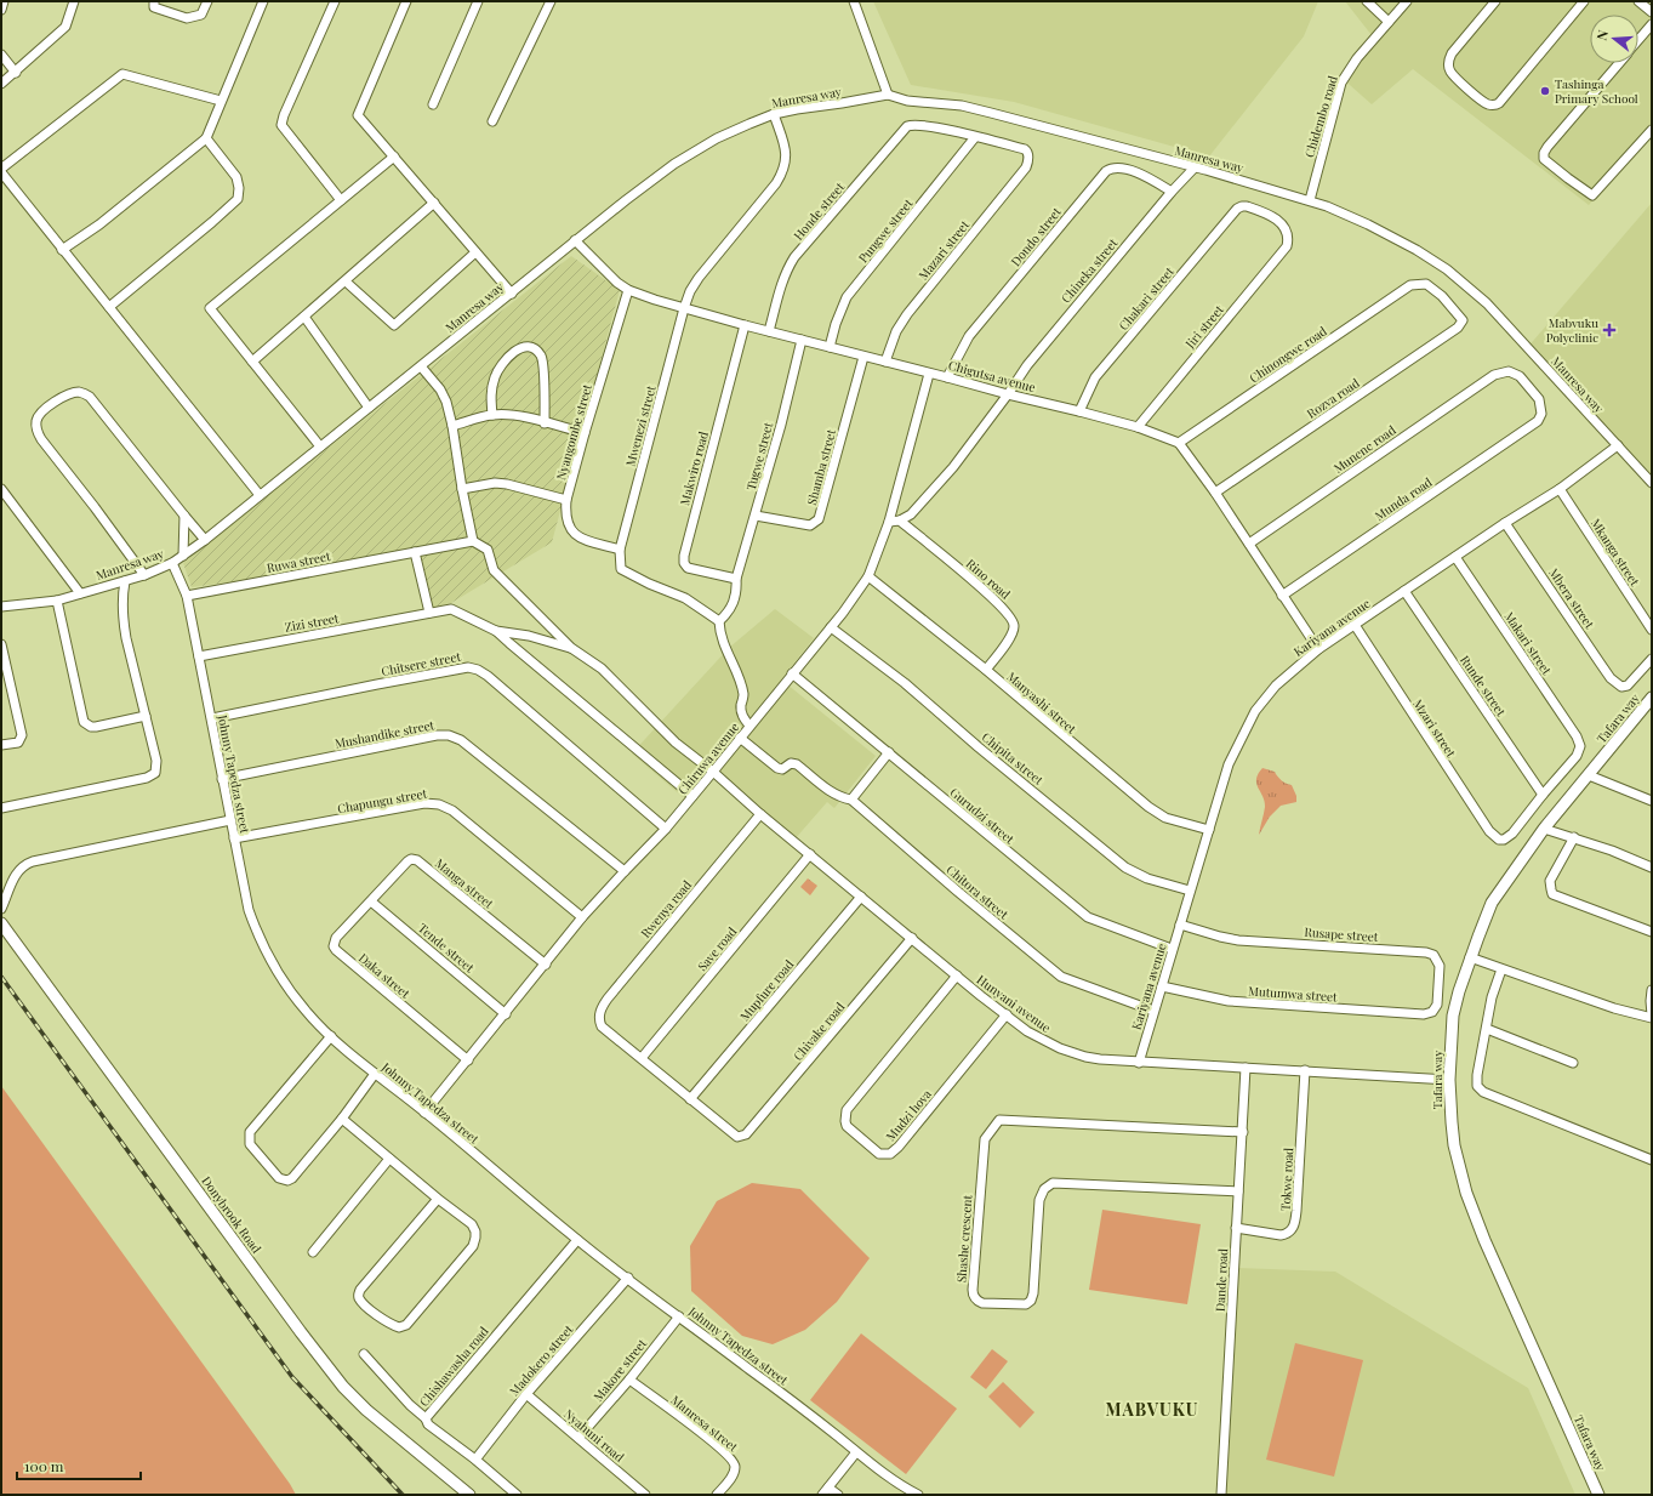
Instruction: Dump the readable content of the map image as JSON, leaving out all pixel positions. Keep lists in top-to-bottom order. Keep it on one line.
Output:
{"streets":{"street":["Manresa way","Chidembo road","Honde street","Pungwe street","Dondo street","Mazari street","Chineka street","Chakari street","Jiri street","Chinongwe road","Chigutsa avenue","Rozva road","Mwenezi street","Nyangombe street","Munene road","Tugwe street","Shamba street","Makwiro road","Munda road","Mkanga street","Ruwa street","Rino road","Mbera street","Zizi street","Kariyana avenue","Makari street","Chitsere street","Runde street","Manyashi street","Tafara way","Mzari street","Mushandike street","Chiruwa avenue","Chipita street","Johnny Tapedza street","Chapungu street","Gurudzi street","Manga street","Chitora street","Rwenya road","Rusape street","Tende street","Save road","Daka street","Mupfure road","Mutumwa street","Hunyani avenue","Chivake road","Mudzi hova","Tokwe road","Donybrook Road","Shashe crescent","Dande road","Madokero street","Chishawasha road","Makore street","Manresa street","Nyahuni road"]},"crossings":[["Manresa way","Chidembo road"],["Manresa way","Chineka street"],["Manresa way","Chigutsa avenue"],["Manresa way","Mwenezi street"],["Manresa way","Kariyana avenue"],["Manresa way","Johnny Tapedza street"],["Honde street","Pungwe street"],["Honde street","Mazari street"],["Honde street","Chigutsa avenue"],["Pungwe street","Mazari street"],["Pungwe street","Chigutsa avenue"],["Dondo street","Chineka street"],["Dondo street","Chigutsa avenue"],["Mazari street","Chigutsa avenue"],["Chineka street","Chigutsa avenue"],["Chineka street","Rino road"],["Chakari street","Jiri street"],["Chakari street","Chigutsa avenue"],["Jiri street","Chigutsa avenue"],["Chinongwe road","Chigutsa avenue"],["Chinongwe road","Rozva road"],["Chigutsa avenue","Mwenezi street"],["Chigutsa avenue","Nyangombe street"],["Chigutsa avenue","Tugwe street"],["Chigutsa avenue","Shamba street"],["Chigutsa avenue","Makwiro road"],["Chigutsa avenue","Chiruwa avenue"],["Mwenezi street","Nyangombe street"],["Munene road","Munda road"],["Tugwe street","Shamba street"],["Tugwe street","Makwiro road"],["Mkanga street","Kariyana avenue"],["Ruwa street","Johnny Tapedza street"],["Rino road","Manyashi street"],["Mbera street","Kariyana avenue"],["Zizi street","Johnny Tapedza street"],["Kariyana avenue","Makari street"],["Kariyana avenue","Runde street"],["Kariyana avenue","Manyashi street"],["Kariyana avenue","Mzari street"],["Kariyana avenue","Chipita street"],["Kariyana avenue","Gurudzi street"],["Kariyana avenue","Chitora street"],["Kariyana avenue","Rusape street"],["Kariyana avenue","Mutumwa street"],["Kariyana avenue","Hunyani avenue"],["Makari street","Runde street"],["Makari street","Mzari street"],["Chitsere street","Chiruwa avenue"],["Chitsere street","Johnny Tapedza street"],["Runde street","Mzari street"],["Manyashi street","Chiruwa avenue"],["Tafara way","Hunyani avenue"],["Mushandike street","Chiruwa avenue"],["Mushandike street","Johnny Tapedza street"],["Chiruwa avenue","Chipita street"],["Chiruwa avenue","Johnny Tapedza street"],["Chiruwa avenue","Chapungu street"],["Chiruwa avenue","Gurudzi street"],["Chiruwa avenue","Manga street"],["Chiruwa avenue","Chitora street"],["Chiruwa avenue","Tende street"],["Chiruwa avenue","Daka street"],["Chiruwa avenue","Hunyani avenue"],["Johnny Tapedza street","Chapungu street"],["Johnny Tapedza street","Madokero street"],["Johnny Tapedza street","Chishawasha road"],["Johnny Tapedza street","Makore street"],["Manga street","Tende street"],["Manga street","Daka street"],["Rwenya road","Save road"],["Rwenya road","Hunyani avenue"],["Rusape street","Mutumwa street"],["Tende street","Daka street"],["Save road","Hunyani avenue"],["Mupfure road","Hunyani avenue"],["Mupfure road","Chivake road"],["Hunyani avenue","Chivake road"],["Hunyani avenue","Mudzi hova"],["Hunyani avenue","Tokwe road"],["Hunyani avenue","Dande road"],["Tokwe road","Dande road"],["Shashe crescent","Dande road"],["Madokero street","Chishawasha road"],["Madokero street","Nyahuni road"],["Makore street","Manresa street"],["Makore street","Nyahuni road"]],"districts":["MABVUKU"],"places":{"other":["Tashinga Primary School"],"health":["Mabvuku Polyclinic"]},"scale_bar":"100 m","north":"left"}
